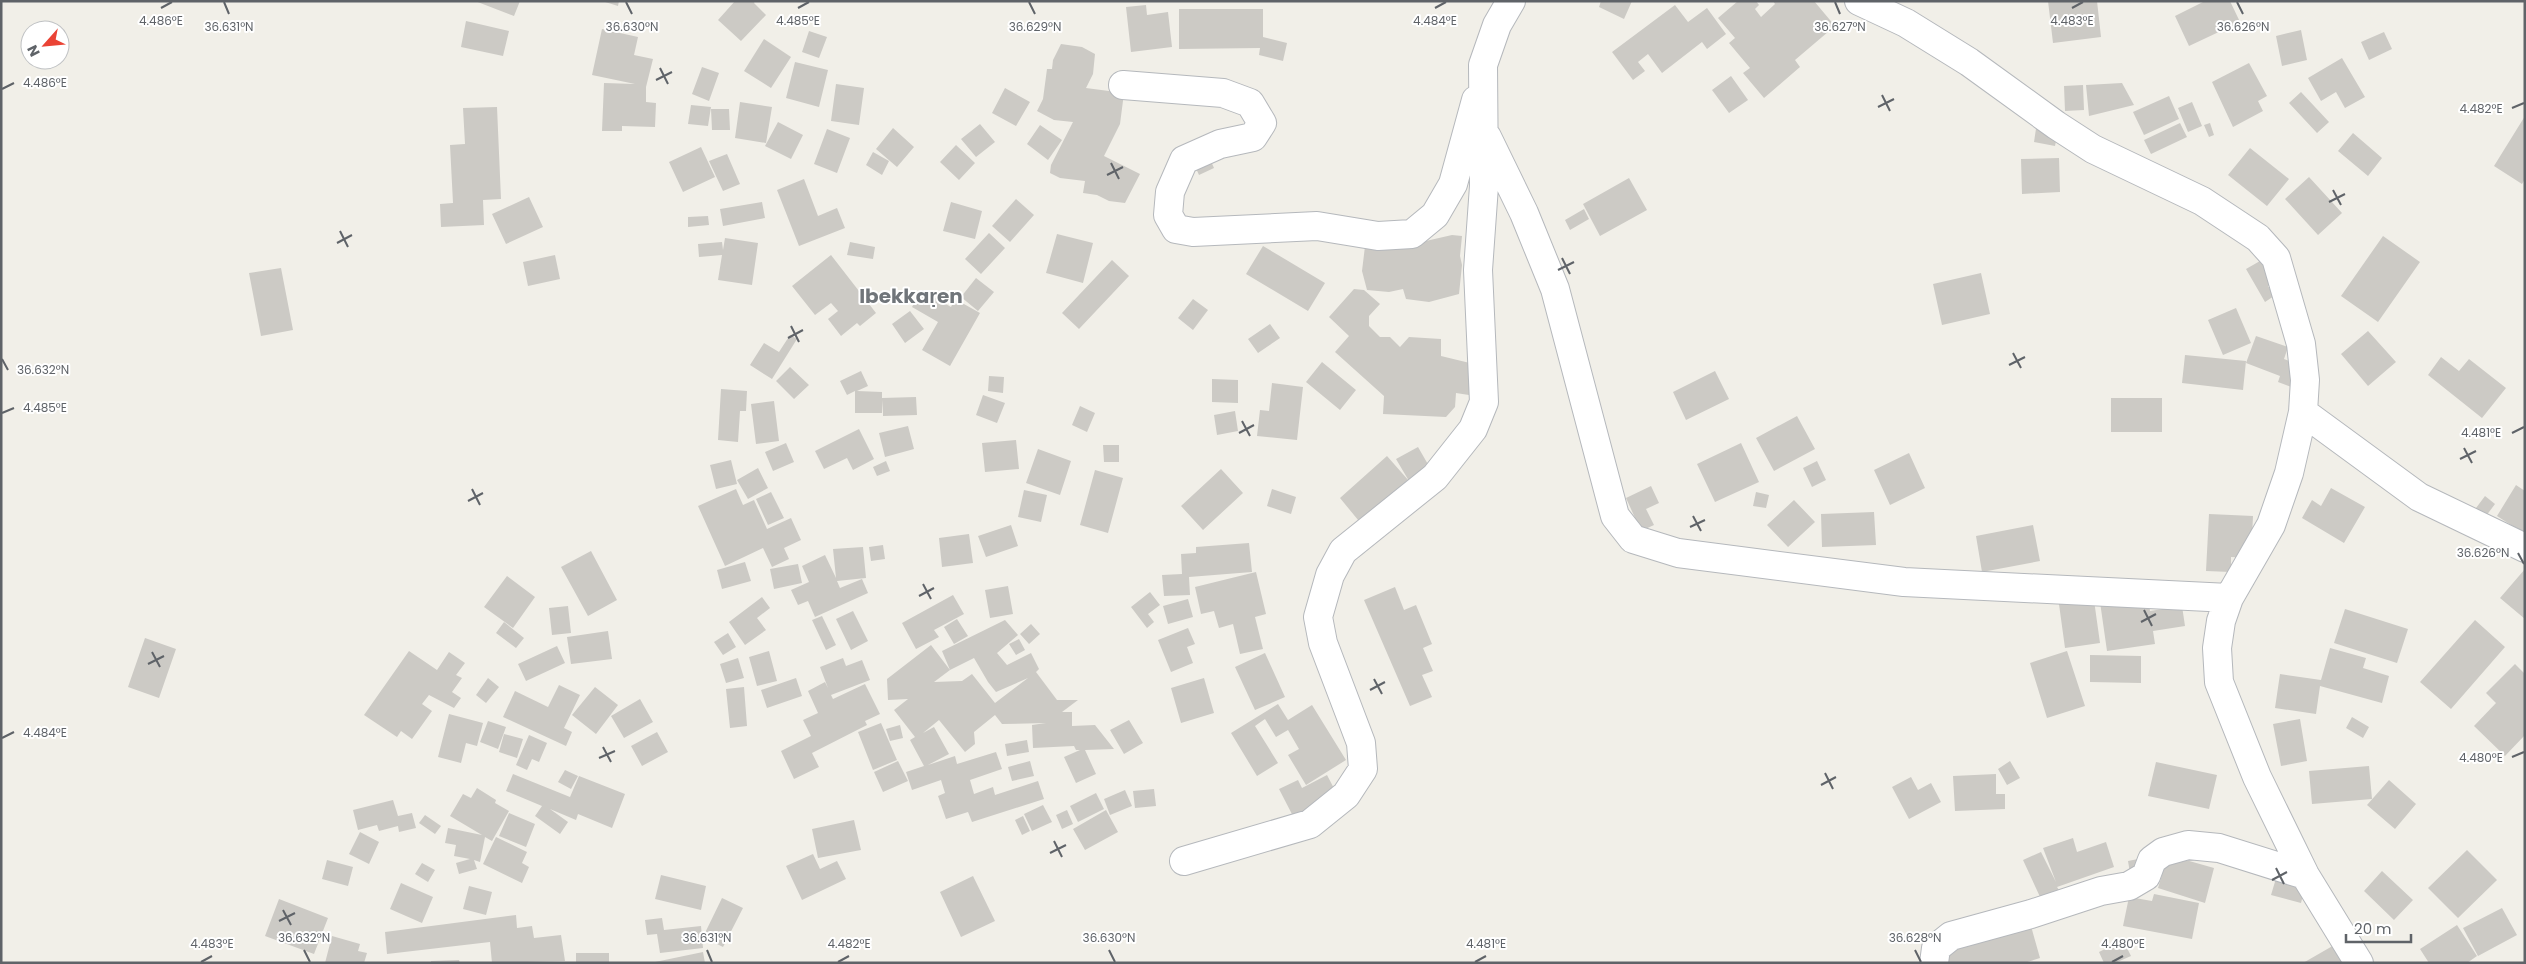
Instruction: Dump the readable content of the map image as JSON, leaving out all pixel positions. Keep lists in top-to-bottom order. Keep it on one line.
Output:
{"districts":["Ibekkaṛen"],"scale_bar":"20 m","north":"bottom left","coordinates":["4.486°E","4.485°E","4.484°E","4.483°E","36.631°N","36.630°N","36.629°N","36.627°N","36.626°N","4.482°E","36.632°N","4.481°E","4.480°E","36.628°N"]}
